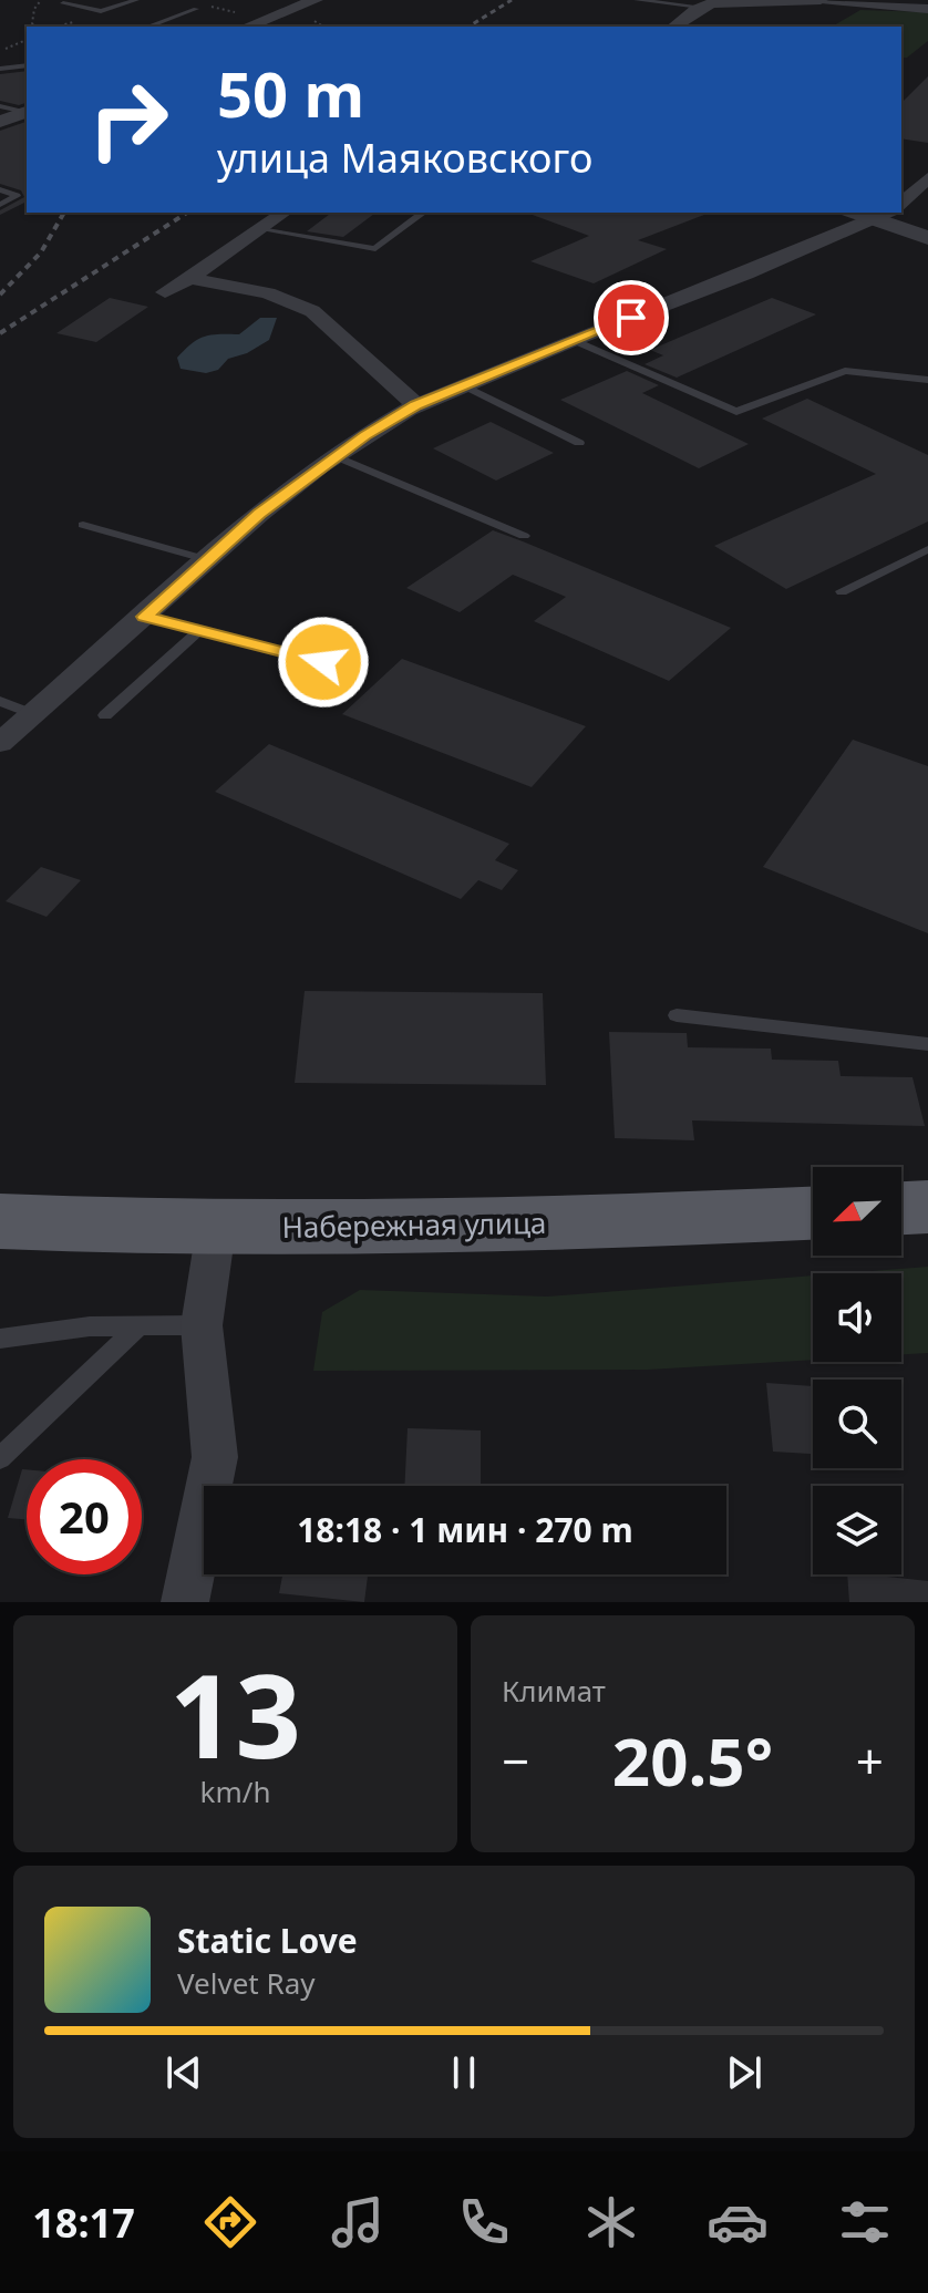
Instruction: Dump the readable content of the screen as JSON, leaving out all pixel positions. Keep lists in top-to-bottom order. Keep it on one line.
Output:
{"streets":{"main road":["Набережная улица"]},"north":"bottom left","page":{"turn":["50 m","улица Маяковского"],"limit":"20","trip":"18:18 · 1 мин · 270 m","tile":[["13","km/h"],"Климат"],"heat":["−","20.5°","+"],"song":["Static Love","Velvet Ray"],"tabs":"18:17"}}
